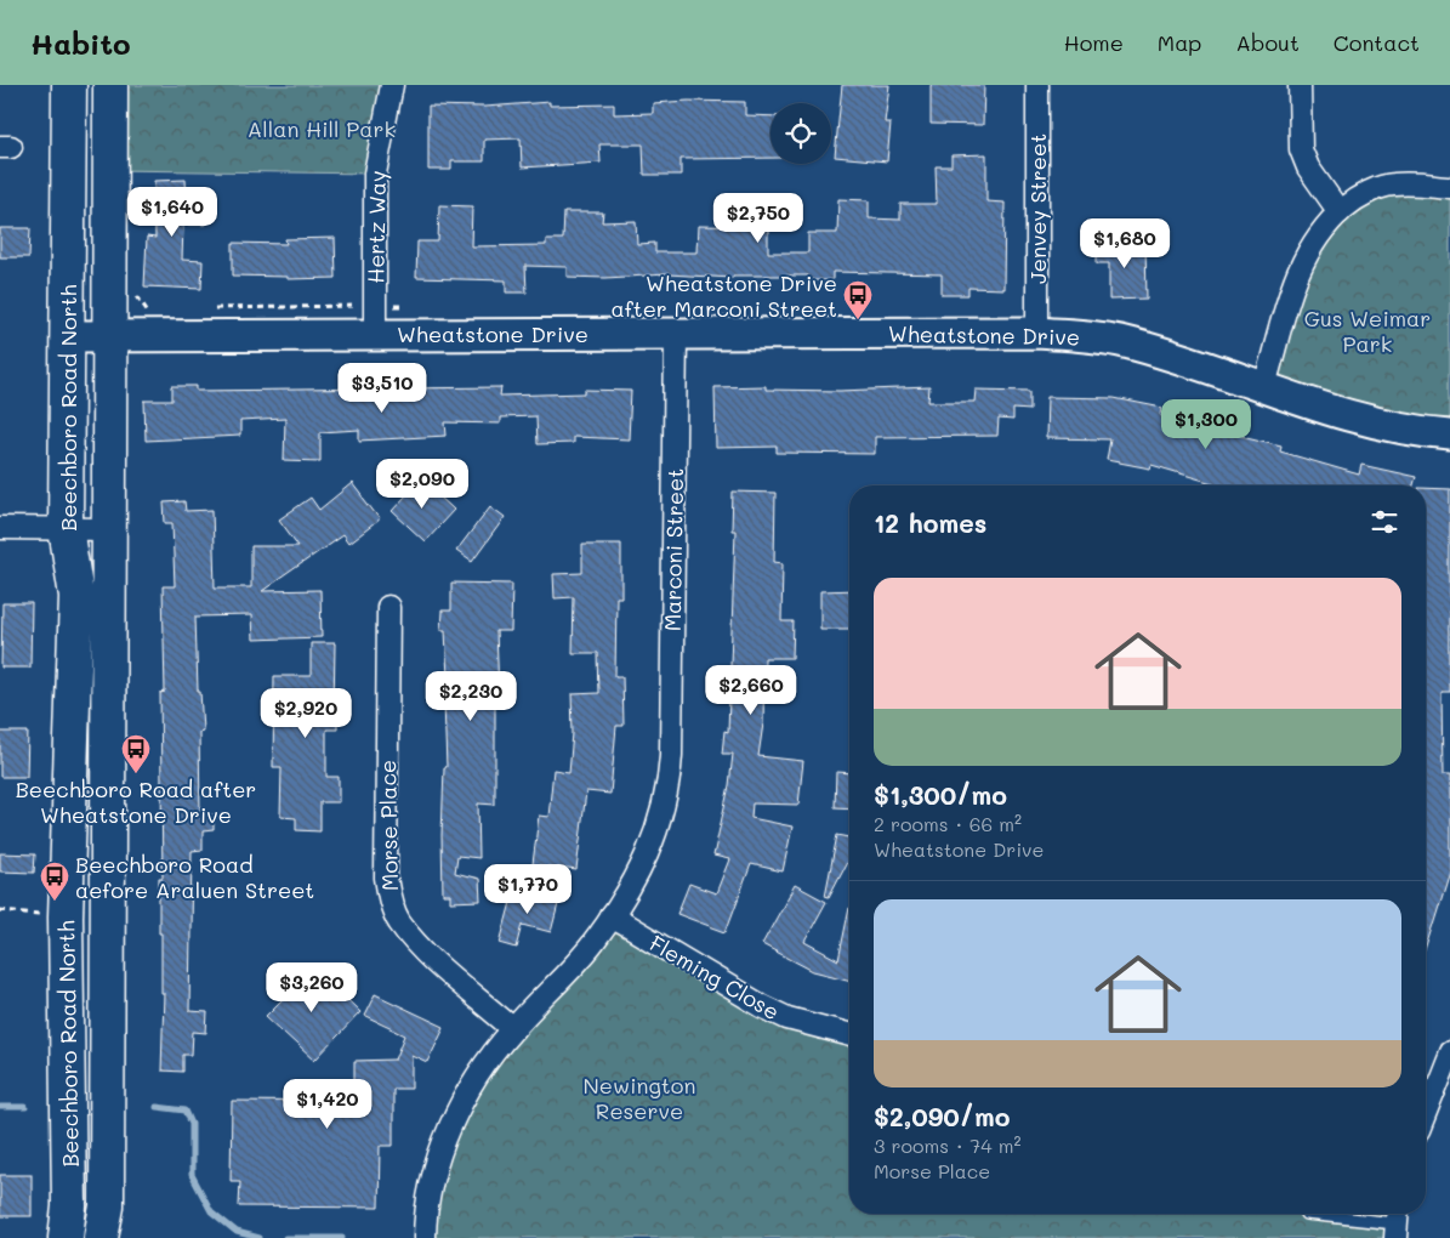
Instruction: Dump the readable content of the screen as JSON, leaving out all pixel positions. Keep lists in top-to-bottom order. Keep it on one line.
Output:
{"streets":{"main road":["Beechboro Road North"],"street":["Jenvey Street","Hertz Way","Wheatstone Drive","Marconi Street","Morse Place","Fleming Close"]},"crossings":[["Jenvey Street","Wheatstone Drive"],["Hertz Way","Wheatstone Drive"],["Wheatstone Drive","Beechboro Road North"],["Wheatstone Drive","Marconi Street"],["Marconi Street","Morse Place"],["Marconi Street","Fleming Close"]],"parks":["Allan Hill Park","Gus Weimar Park","Newington Reserve"],"places":{"bus stop":["Wheatstone Drive after Marconi Street","Beechboro Road after Wheatstone Drive","Beechboro Road aefore Araluen Street"]},"page":{"header":"Habito","nav":["Home","Map","About","Contact"],"price":["$1,640","$2,750","$1,680","$3,510","$1,300","$2,090","$2,660","$2,230","$2,920","$1,770","$3,260","$1,420"],"heading":"12 homes","list":[{"name":"$1,300/mo","note":"2 rooms · 66 m² · Wheatstone Drive"},{"name":"$2,090/mo","note":"3 rooms · 74 m² · Morse Place"}]}}
